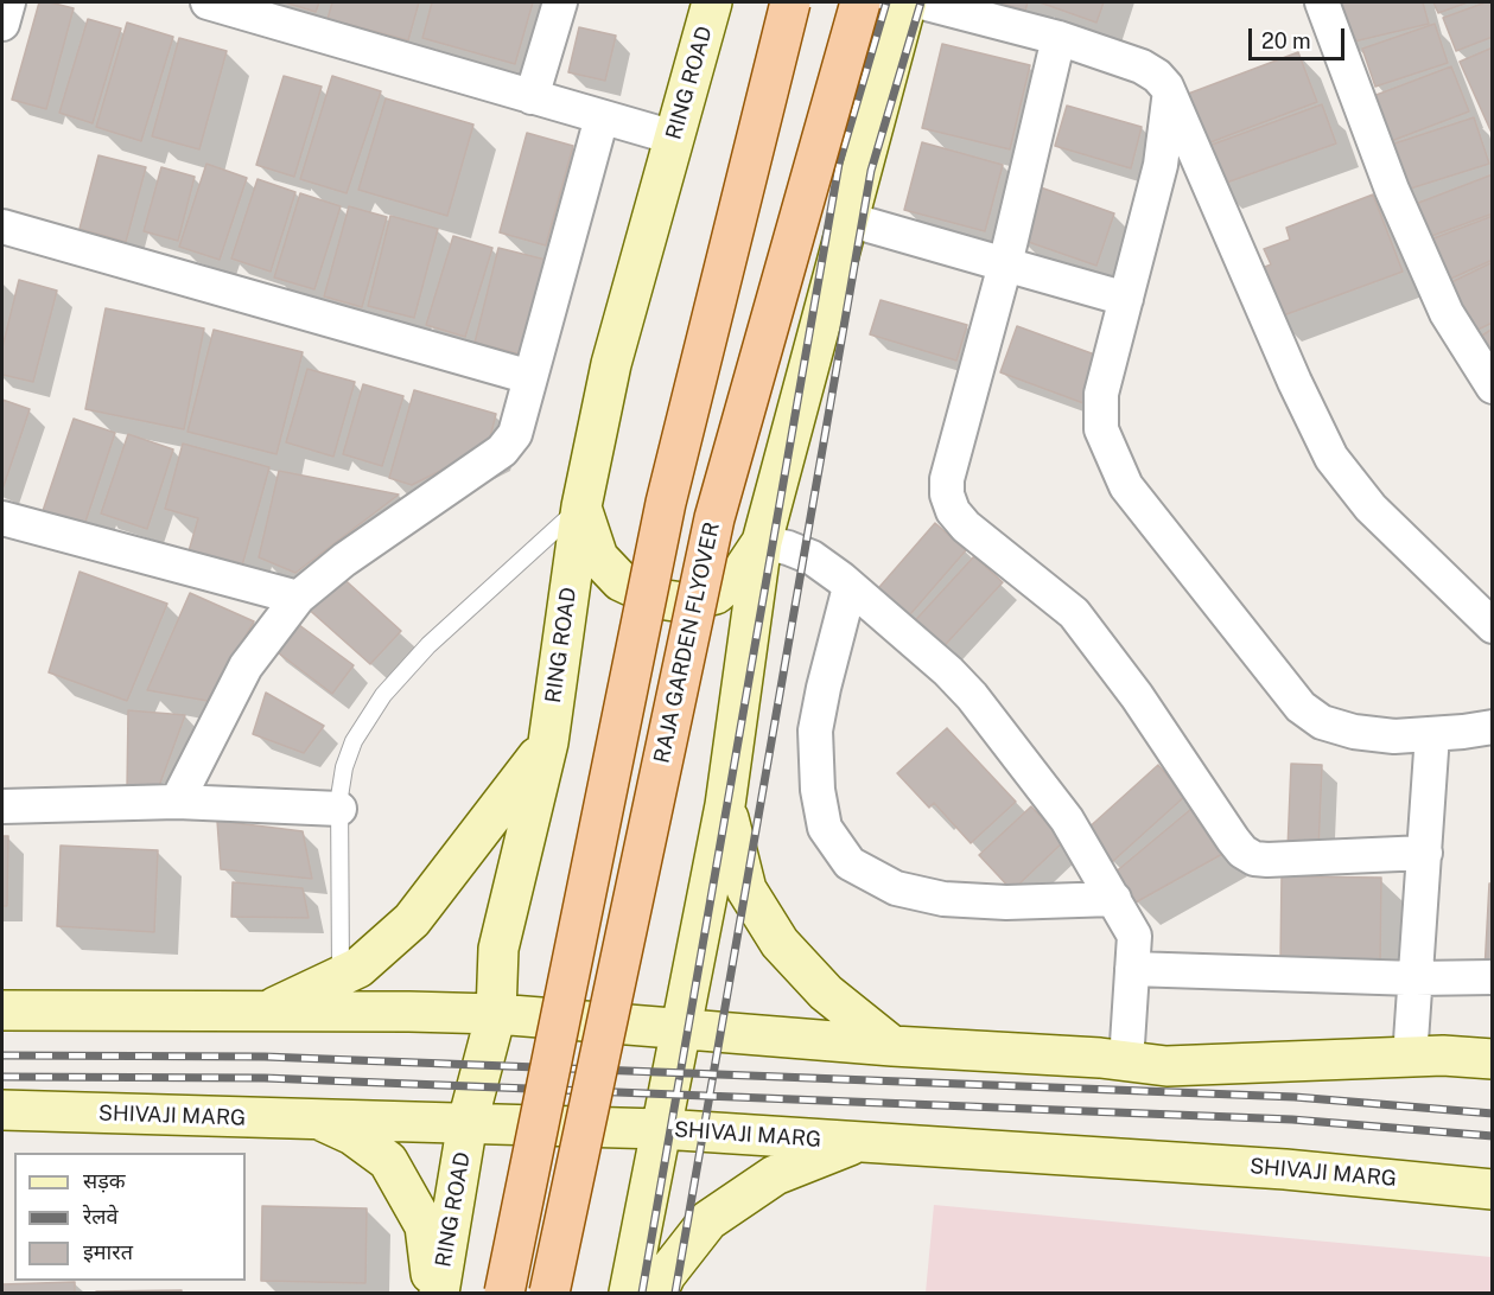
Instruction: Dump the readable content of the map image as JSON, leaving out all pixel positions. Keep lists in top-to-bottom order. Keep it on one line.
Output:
{"streets":{"main road":["RING ROAD","RAJA GARDEN FLYOVER","SHIVAJI MARG"]},"crossings":[["RING ROAD","SHIVAJI MARG"]],"legend":["सड़क","रेलवे","इमारत"],"scale_bar":"20 m"}
